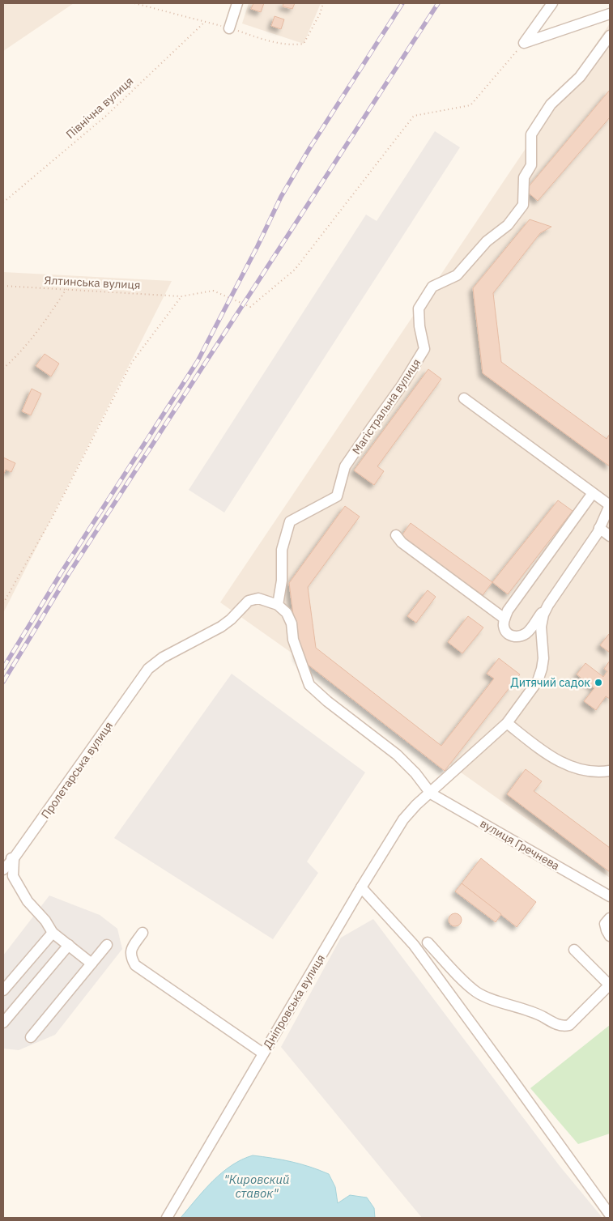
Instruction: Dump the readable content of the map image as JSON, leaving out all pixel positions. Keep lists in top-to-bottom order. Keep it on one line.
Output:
{"streets":{"street":["Магістральна вулиця","Пролетарська вулиця","вулиця Гречнева","Дніпровська вулиця"],"path":["Північна вулиця","Ялтинська вулиця"]},"crossings":[["Магістральна вулиця","Пролетарська вулиця"],["вулиця Гречнева","Дніпровська вулиця"]],"water":["\"Кировский ставок\""],"places":["Дитячий садок"]}
